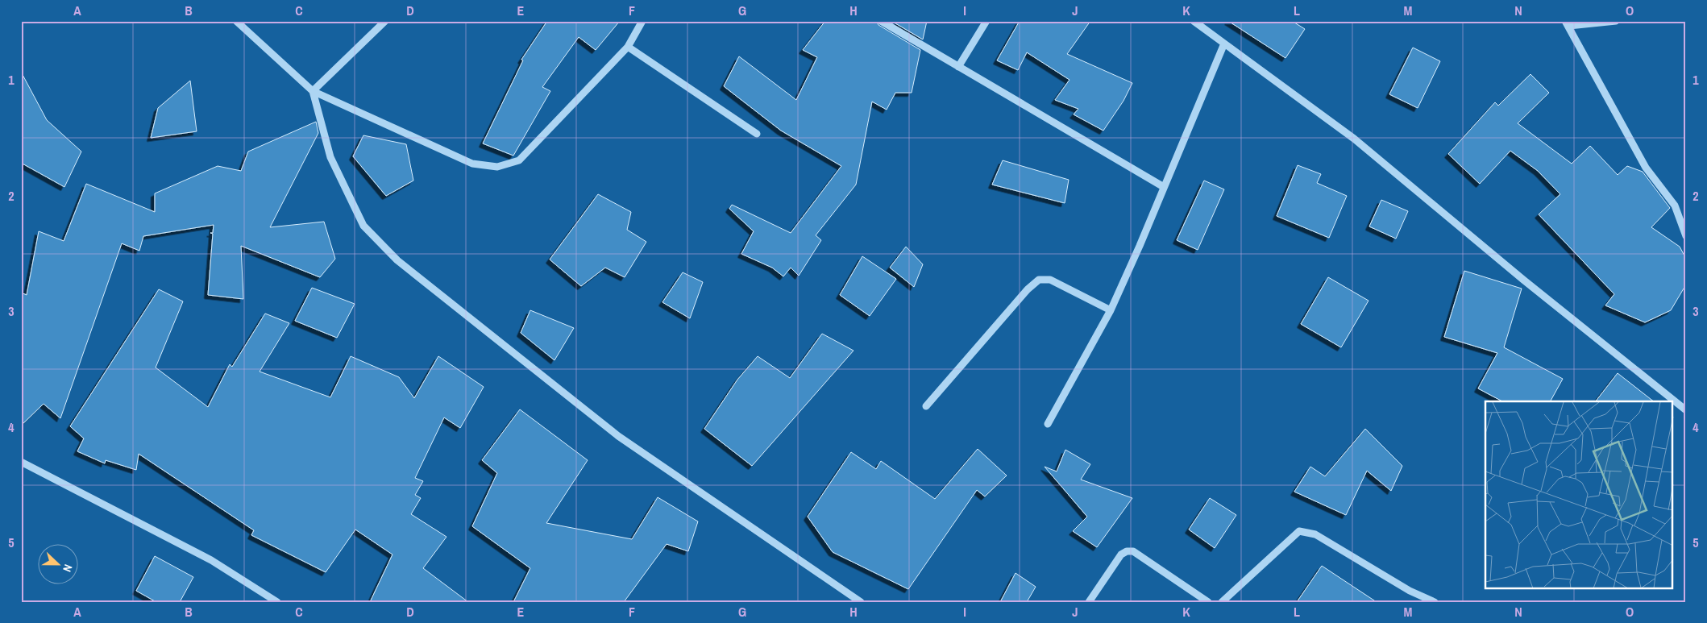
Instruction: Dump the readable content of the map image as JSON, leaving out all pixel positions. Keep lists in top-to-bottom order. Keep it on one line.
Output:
{"north":"right","grid":{"columns":["A","B","C","D","E","F","G","H","I","J","K","L","M","N","O"],"rows":["1","2","3","4","5"]}}
